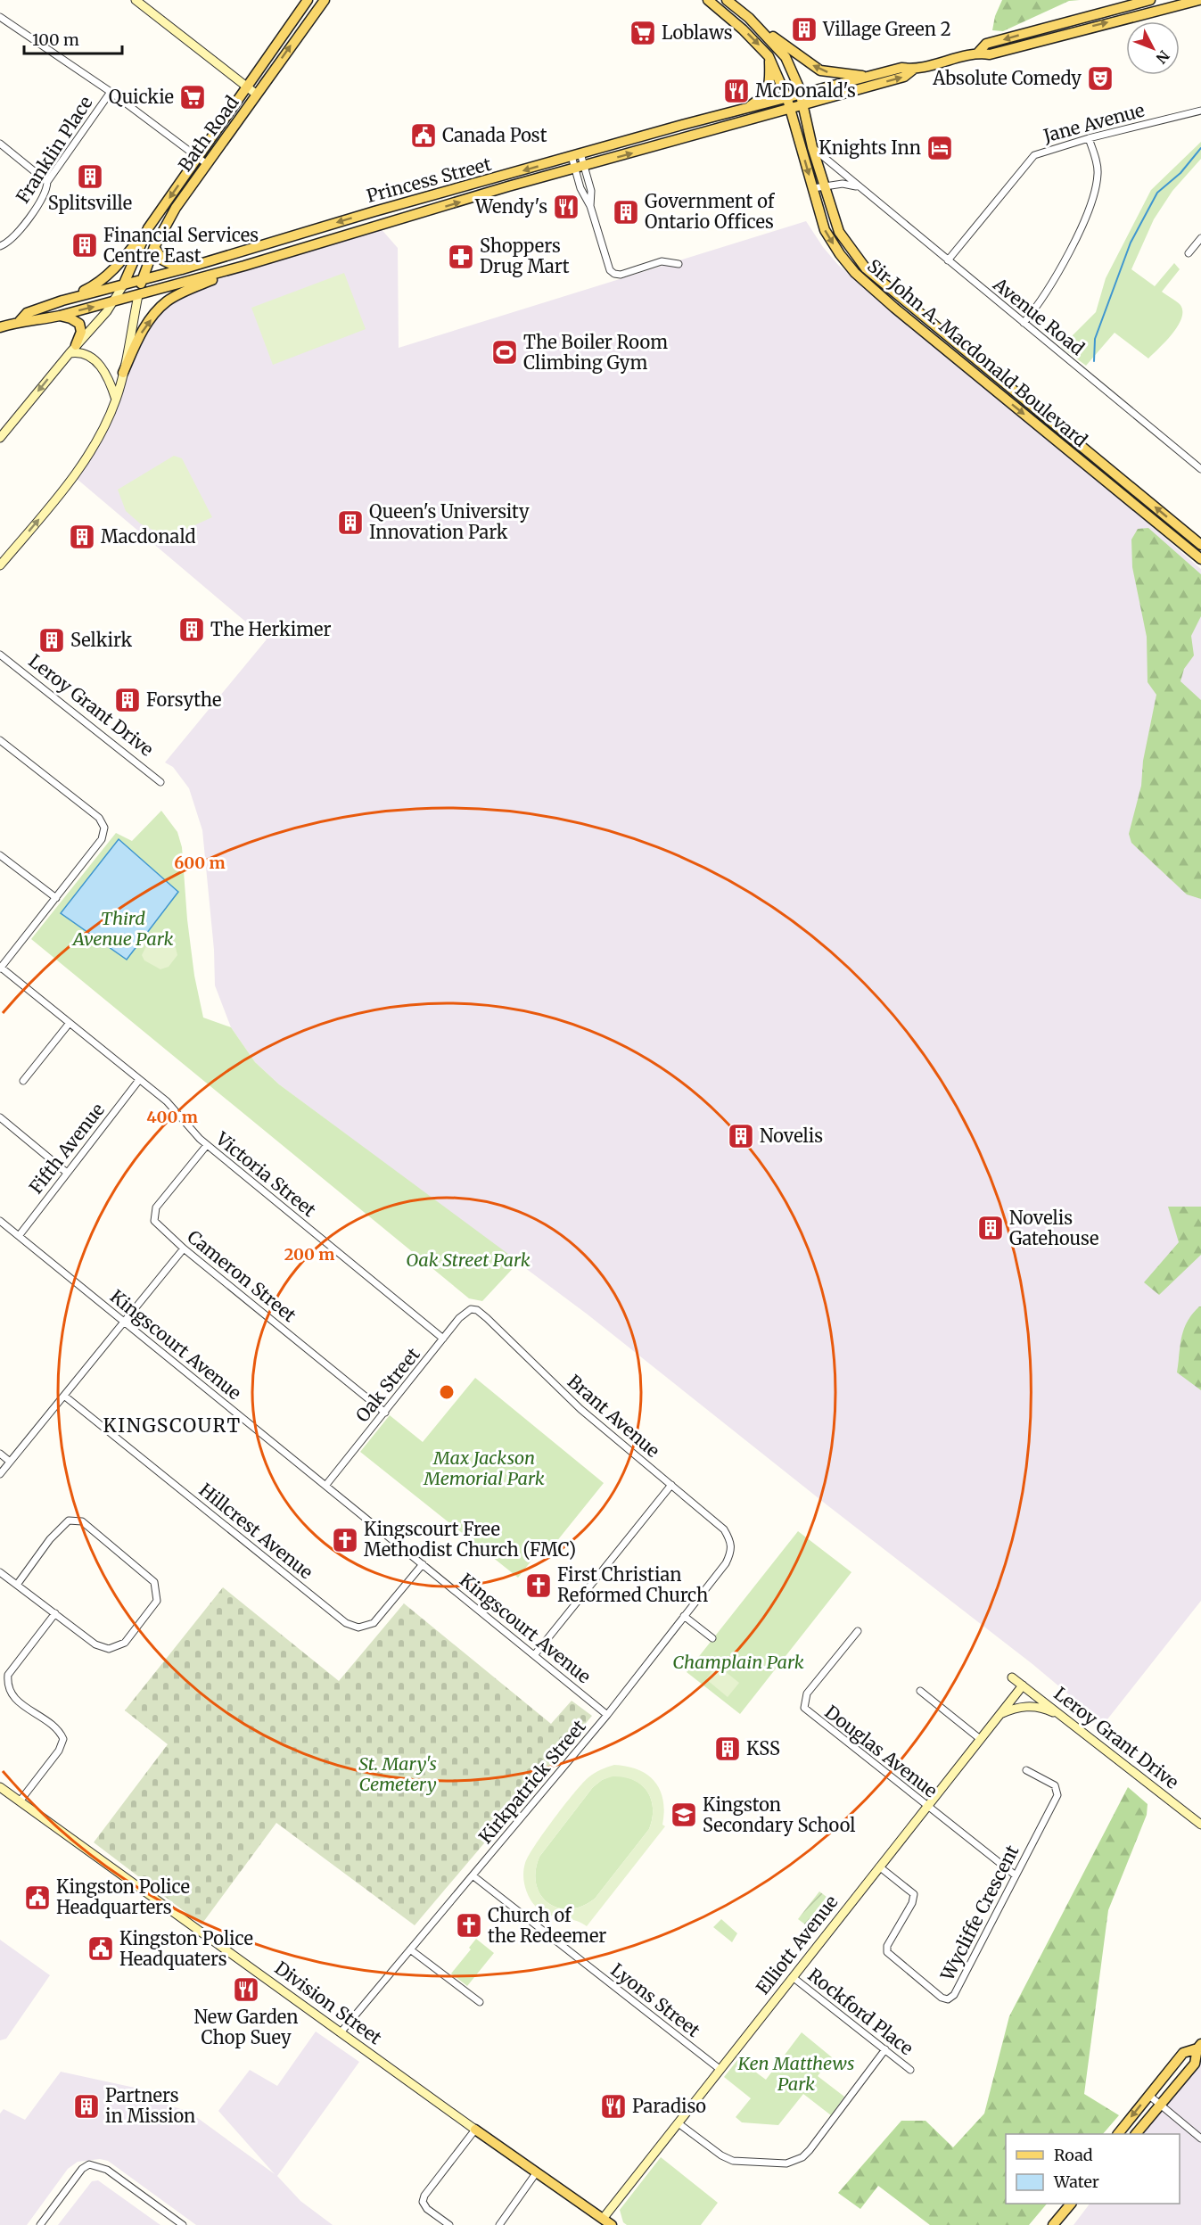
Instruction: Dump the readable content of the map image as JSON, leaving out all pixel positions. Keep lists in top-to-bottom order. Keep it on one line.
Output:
{"streets":{"main road":["Bath Road","Princess Street","Sir John A. Macdonald Boulevard","Leroy Grant Drive","Elliott Avenue","Division Street"],"street":["Jane Avenue","Franklin Place","Avenue Road","Fifth Avenue","Victoria Street","Cameron Street","Kingscourt Avenue","Oak Street","Brant Avenue","Hillcrest Avenue","Douglas Avenue","Kirkpatrick Street","Wycliffe Crescent","Lyons Street","Rockford Place"]},"crossings":[["Jane Avenue","Avenue Road"],["Bath Road","Princess Street"],["Princess Street","Sir John A. Macdonald Boulevard"],["Avenue Road","Sir John A. Macdonald Boulevard"],["Leroy Grant Drive","Elliott Avenue"],["Fifth Avenue","Victoria Street"],["Fifth Avenue","Kingscourt Avenue"],["Victoria Street","Cameron Street"],["Victoria Street","Oak Street"],["Cameron Street","Oak Street"],["Kingscourt Avenue","Oak Street"],["Kingscourt Avenue","Hillcrest Avenue"],["Kingscourt Avenue","Kirkpatrick Street"],["Oak Street","Brant Avenue"],["Brant Avenue","Kirkpatrick Street"],["Douglas Avenue","Wycliffe Crescent"],["Douglas Avenue","Elliott Avenue"],["Kirkpatrick Street","Lyons Street"],["Kirkpatrick Street","Division Street"],["Wycliffe Crescent","Elliott Avenue"],["Elliott Avenue","Lyons Street"],["Elliott Avenue","Division Street"],["Elliott Avenue","Rockford Place"]],"districts":["KINGSCOURT"],"parks":["Third Avenue Park","Oak Street Park","Max Jackson Memorial Park","Champlain Park","St. Mary's Cemetery","Ken Matthews Park"],"places":{"building":["Village Green 2","Splitsville","Government of Ontario Offices","Financial Services Centre East","Queen's University Innovation Park","Macdonald","The Herkimer","Selkirk","Forsythe","Novelis","Novelis Gatehouse","KSS","Partners in Mission"],"supermarket":["Loblaws","Quickie"],"theatre":["Absolute Comedy"],"restaurant":["McDonald's","Wendy's","New Garden Chop Suey","Paradiso"],"public building":["Canada Post","Kingston Police Headquarters","Kingston Police Headquaters"],"hotel":["Knights Inn"],"pharmacy":["Shoppers Drug Mart"],"sports":["The Boiler Room Climbing Gym"],"church":["Kingscourt Free Methodist Church (FMC)","First Christian Reformed Church","Church of the Redeemer"],"school or university":["Kingston Secondary School"]},"legend":["Road","Water"],"scale_bar":"100 m","north":"bottom right","rings":["600 m","400 m","200 m"]}
